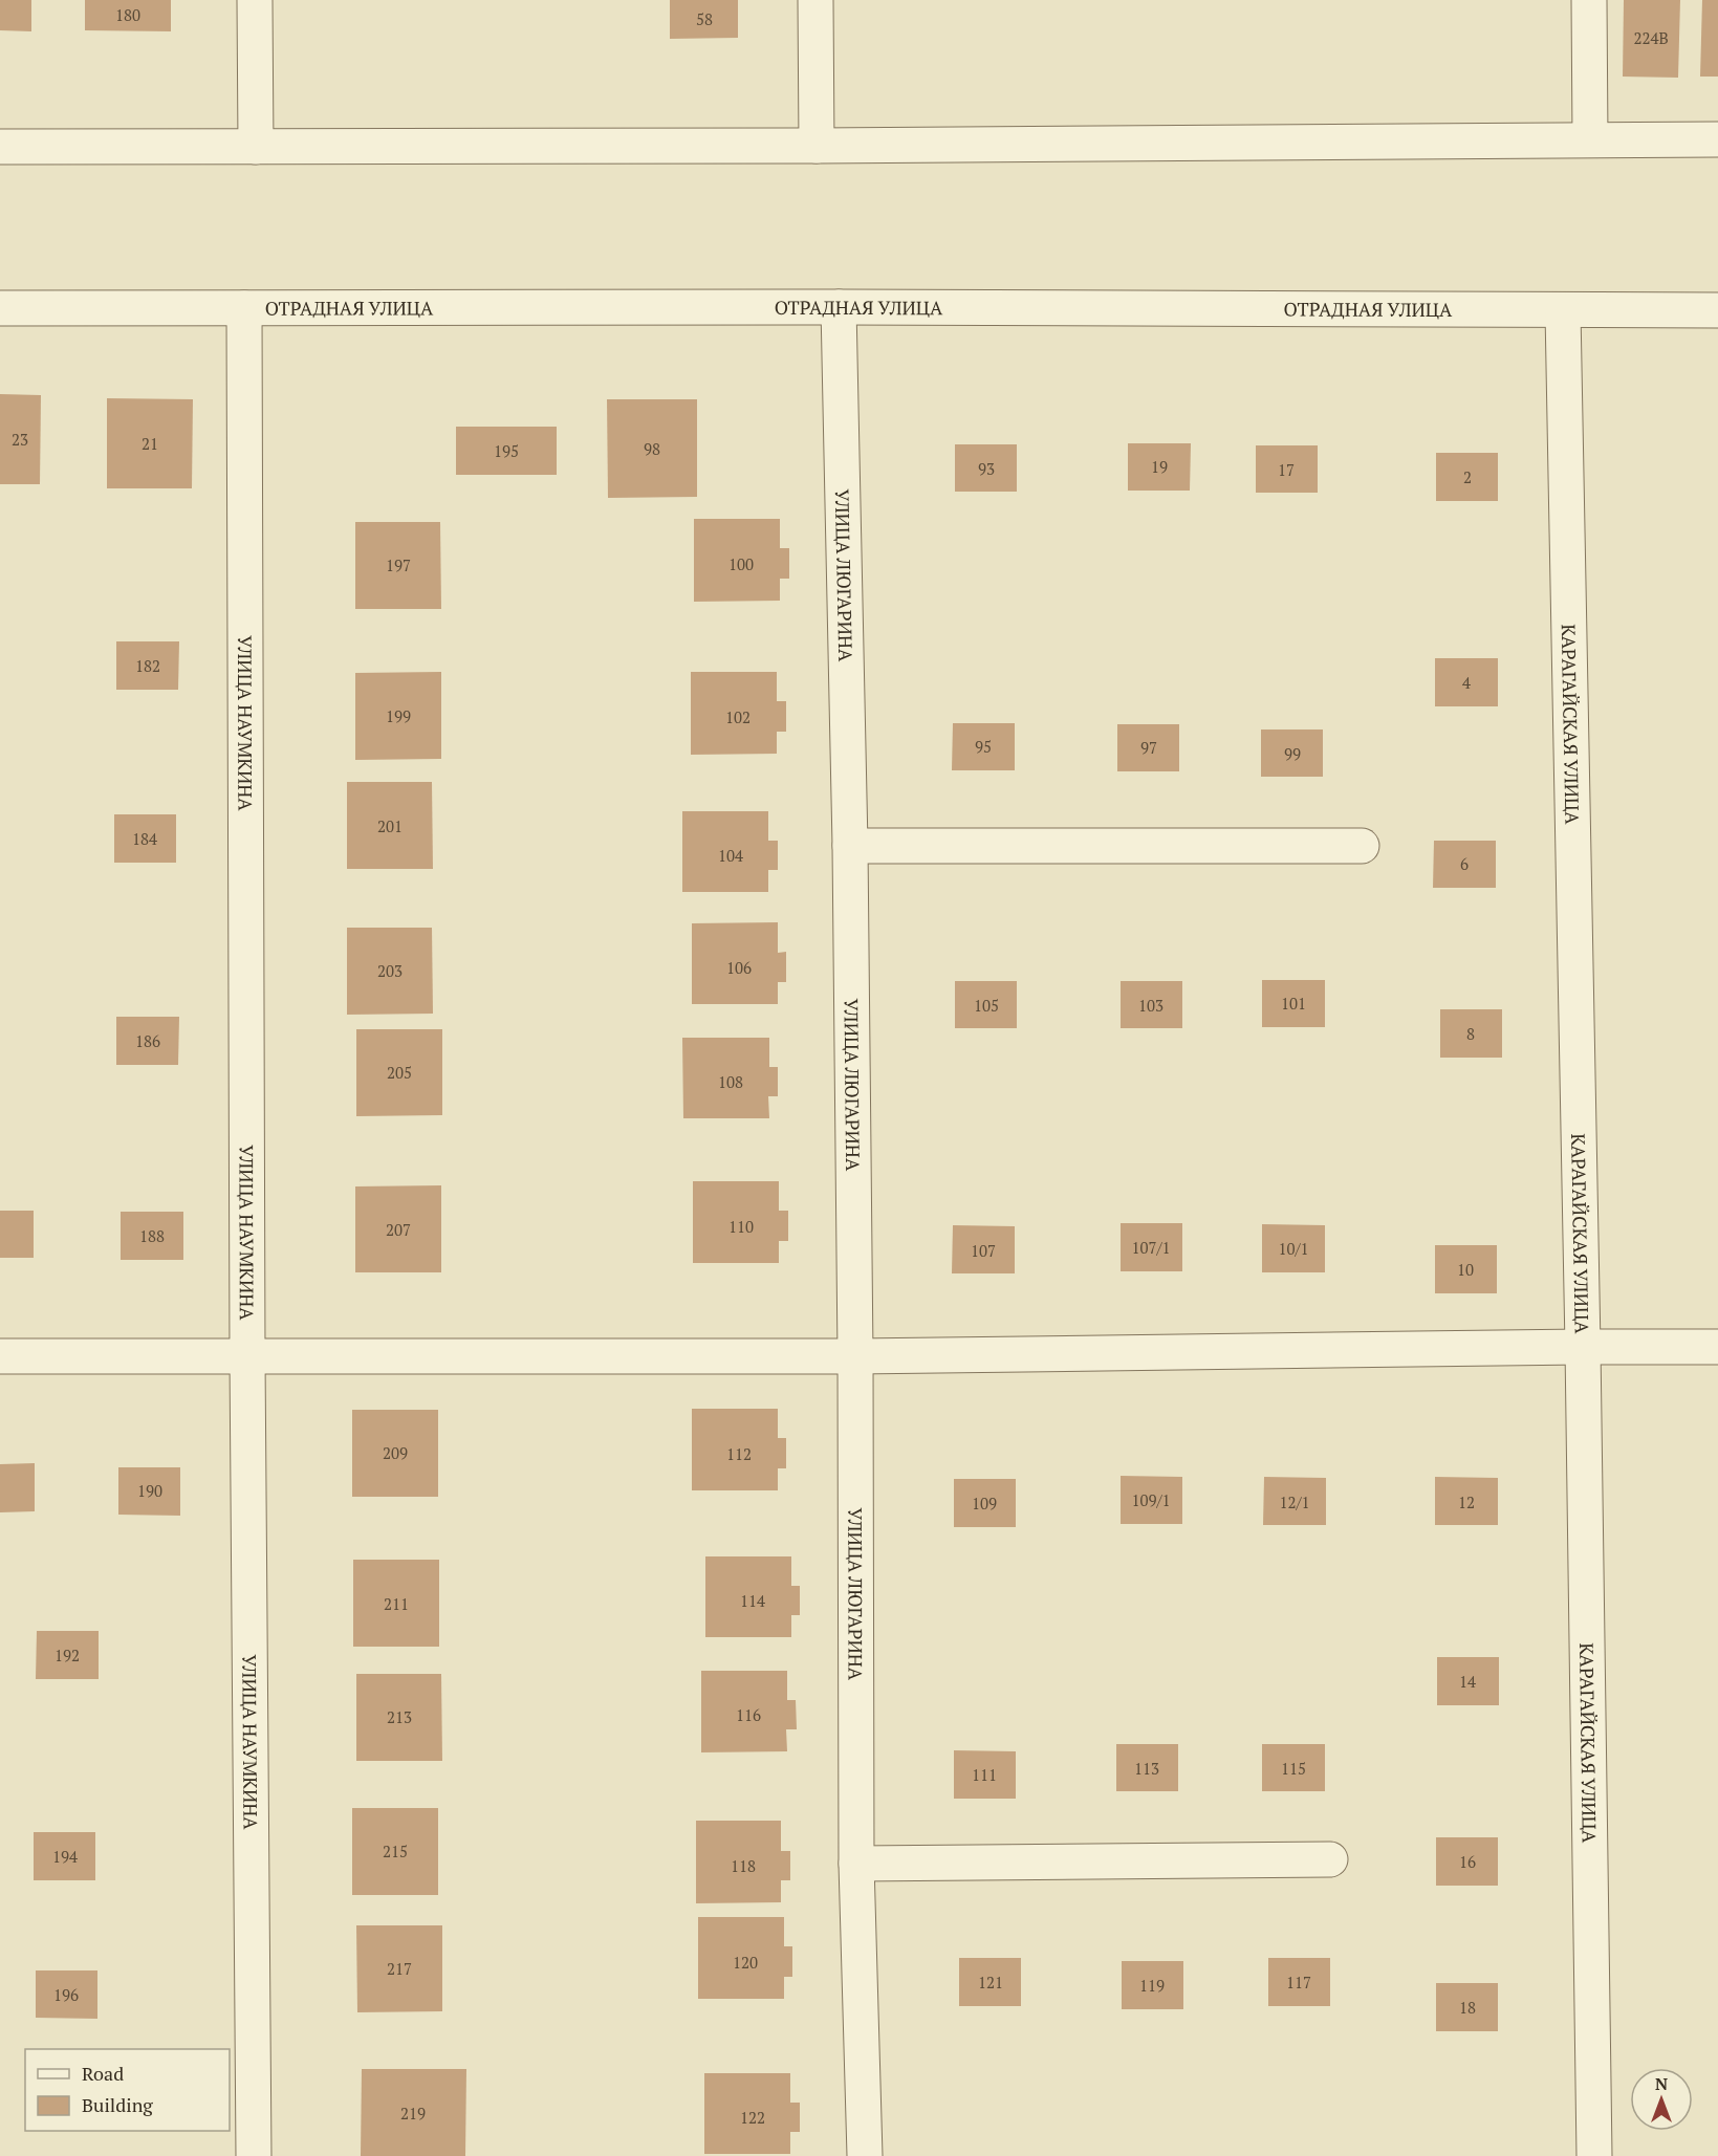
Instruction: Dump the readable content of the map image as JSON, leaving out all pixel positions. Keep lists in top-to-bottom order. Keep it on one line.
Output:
{"streets":{"street":["ОТРАДНАЯ УЛИЦА","УЛИЦА ЛЮГАРИНА","УЛИЦА НАУМКИНА","КАРАГАЙСКАЯ УЛИЦА"]},"crossings":[["ОТРАДНАЯ УЛИЦА","УЛИЦА ЛЮГАРИНА"],["ОТРАДНАЯ УЛИЦА","УЛИЦА НАУМКИНА"],["ОТРАДНАЯ УЛИЦА","КАРАГАЙСКАЯ УЛИЦА"]],"house_numbers":["180","58","224В","23","21","98","195","19","93","17","2","100","197","182","4","199","102","95","97","99","201","184","104","6","106","203","101","105","103","8","186","205","108","110","207","188","107/1","10/1","107","10","209","112","190","109/1","12/1","12","109","114","211","192","14","116","213","113","115","111","215","194","16","118","120","217","121","117","119","196","18","219","122"],"legend":["Road","Building"],"north":"top"}
